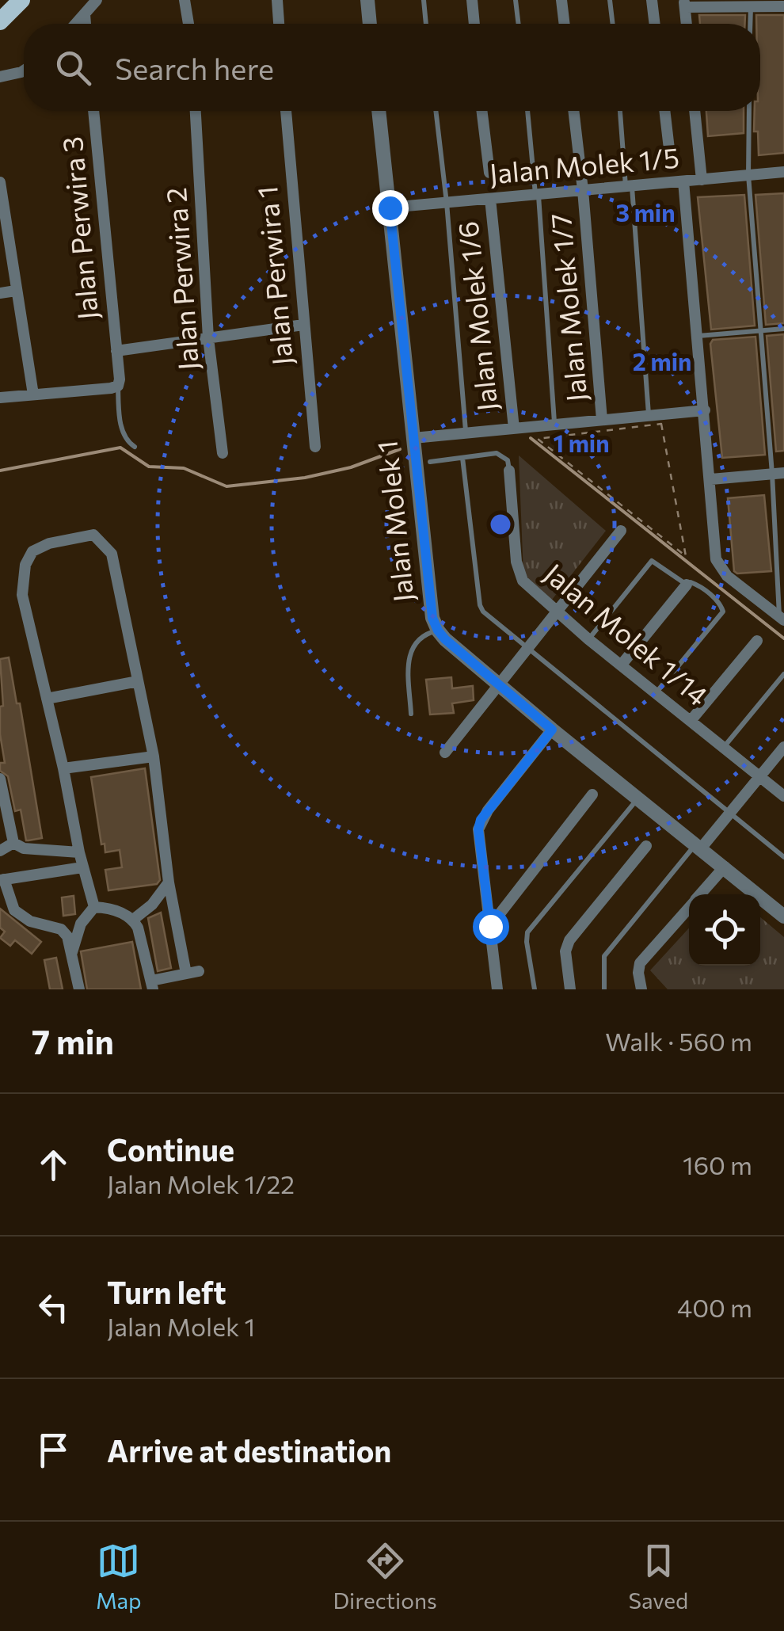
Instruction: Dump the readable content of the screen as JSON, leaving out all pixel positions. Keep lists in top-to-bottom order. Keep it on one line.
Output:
{"streets":{"street":["Jalan Molek 1/5","Jalan Perwira 3","Jalan Perwira 1","Jalan Perwira 2","Jalan Molek 1/7","Jalan Molek 1/6","Jalan Molek 1","Jalan Molek 1/14"]},"crossings":[["Jalan Molek 1/5","Jalan Molek 1/7"],["Jalan Molek 1/5","Jalan Molek 1/6"],["Jalan Molek 1/5","Jalan Molek 1"]],"page":{"search":"Search here","heading":["7 min","Walk · 560 m"],"list":[["Continue","Jalan Molek 1/22","160 m"],["Turn left","Jalan Molek 1","400 m"],"Arrive at destination"],"nav":["Map","Directions","Saved"]},"rings":["3 min","2 min","1 min"]}
